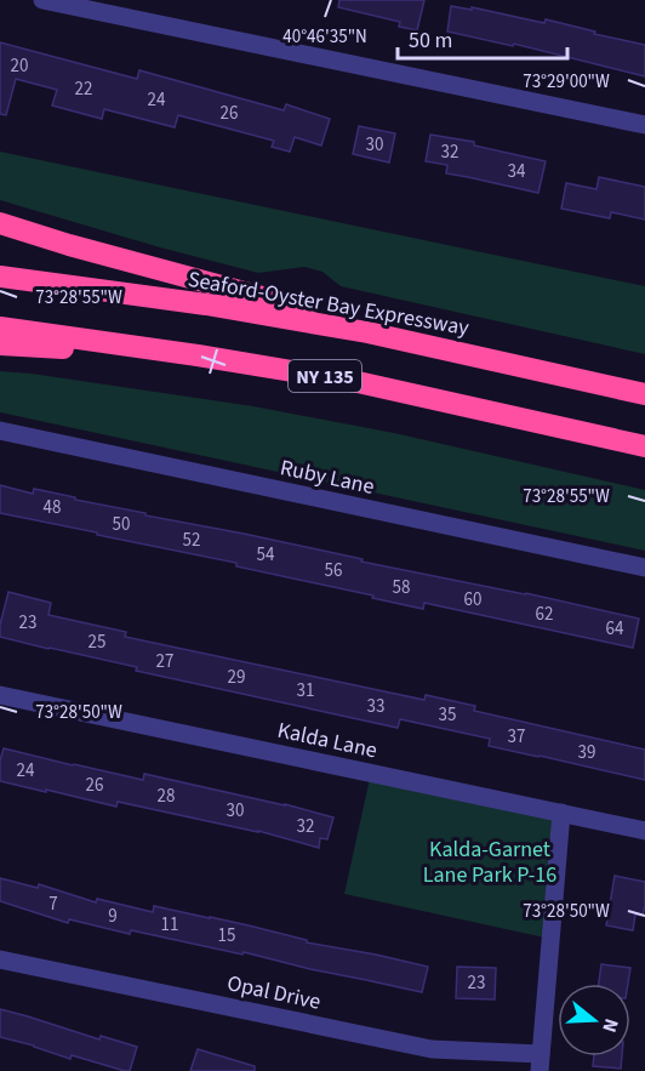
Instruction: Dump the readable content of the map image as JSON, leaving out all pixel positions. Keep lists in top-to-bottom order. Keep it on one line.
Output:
{"streets":{"highway":["Seaford-Oyster Bay Expressway","NY 135"],"street":["Ruby Lane","Kalda Lane","Opal Drive"]},"parks":["Kalda-Garnet Lane Park P-16"],"house_numbers":["20","22","24","26","30","32","34","48","50","52","54","56","58","60","62","23","64","25","27","29","31","33","35","37","39","24","26","28","30","32","7","9","11","15","23"],"scale_bar":"50 m","north":"right","coordinates":["40°46'35\"N","73°29'00\"W","73°28'55\"W","73°28'50\"W"]}
